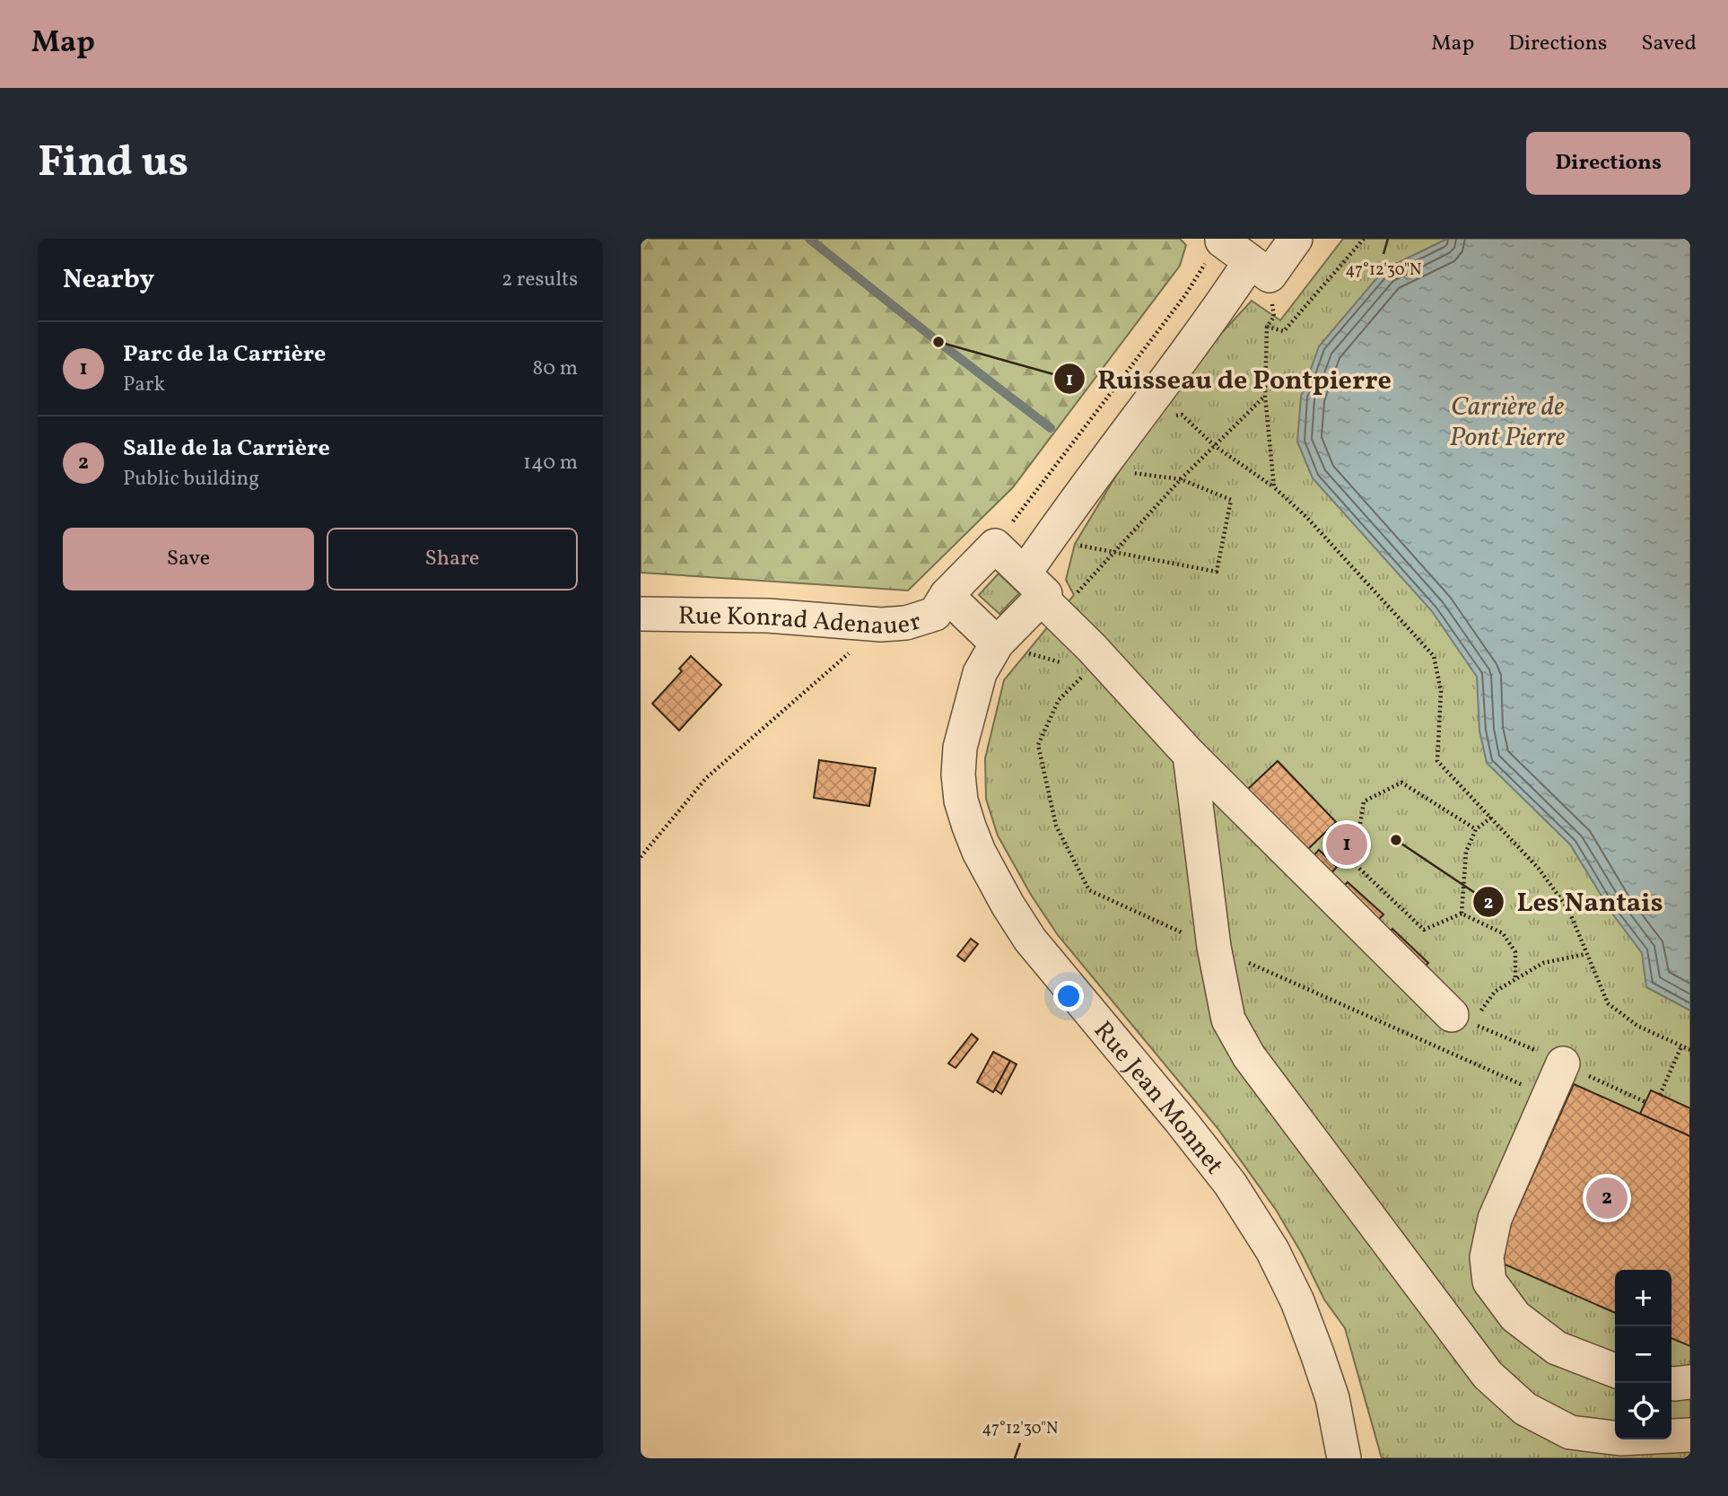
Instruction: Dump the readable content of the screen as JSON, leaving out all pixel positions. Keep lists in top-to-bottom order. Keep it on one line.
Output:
{"streets":{"street":["Rue Konrad Adenauer","Rue Jean Monnet"]},"water":["Carrière de Pont Pierre"],"places":["Ruisseau de Pontpierre","Les Nantais"],"page":{"header":"Map","nav":["Map","Directions","Saved"],"buttons":["Directions",["Save","Share"]],"title":"Find us","heading":["Nearby","2 results"],"list":[{"mark":"1","name":"Parc de la Carrière","note":"Park","value":"80 m"},{"mark":"2","name":"Salle de la Carrière","note":"Public building","value":"140 m"}],"pins":["1","2"],"map_buttons":["+","−"]},"coordinates":["47°12'30\"N"]}
